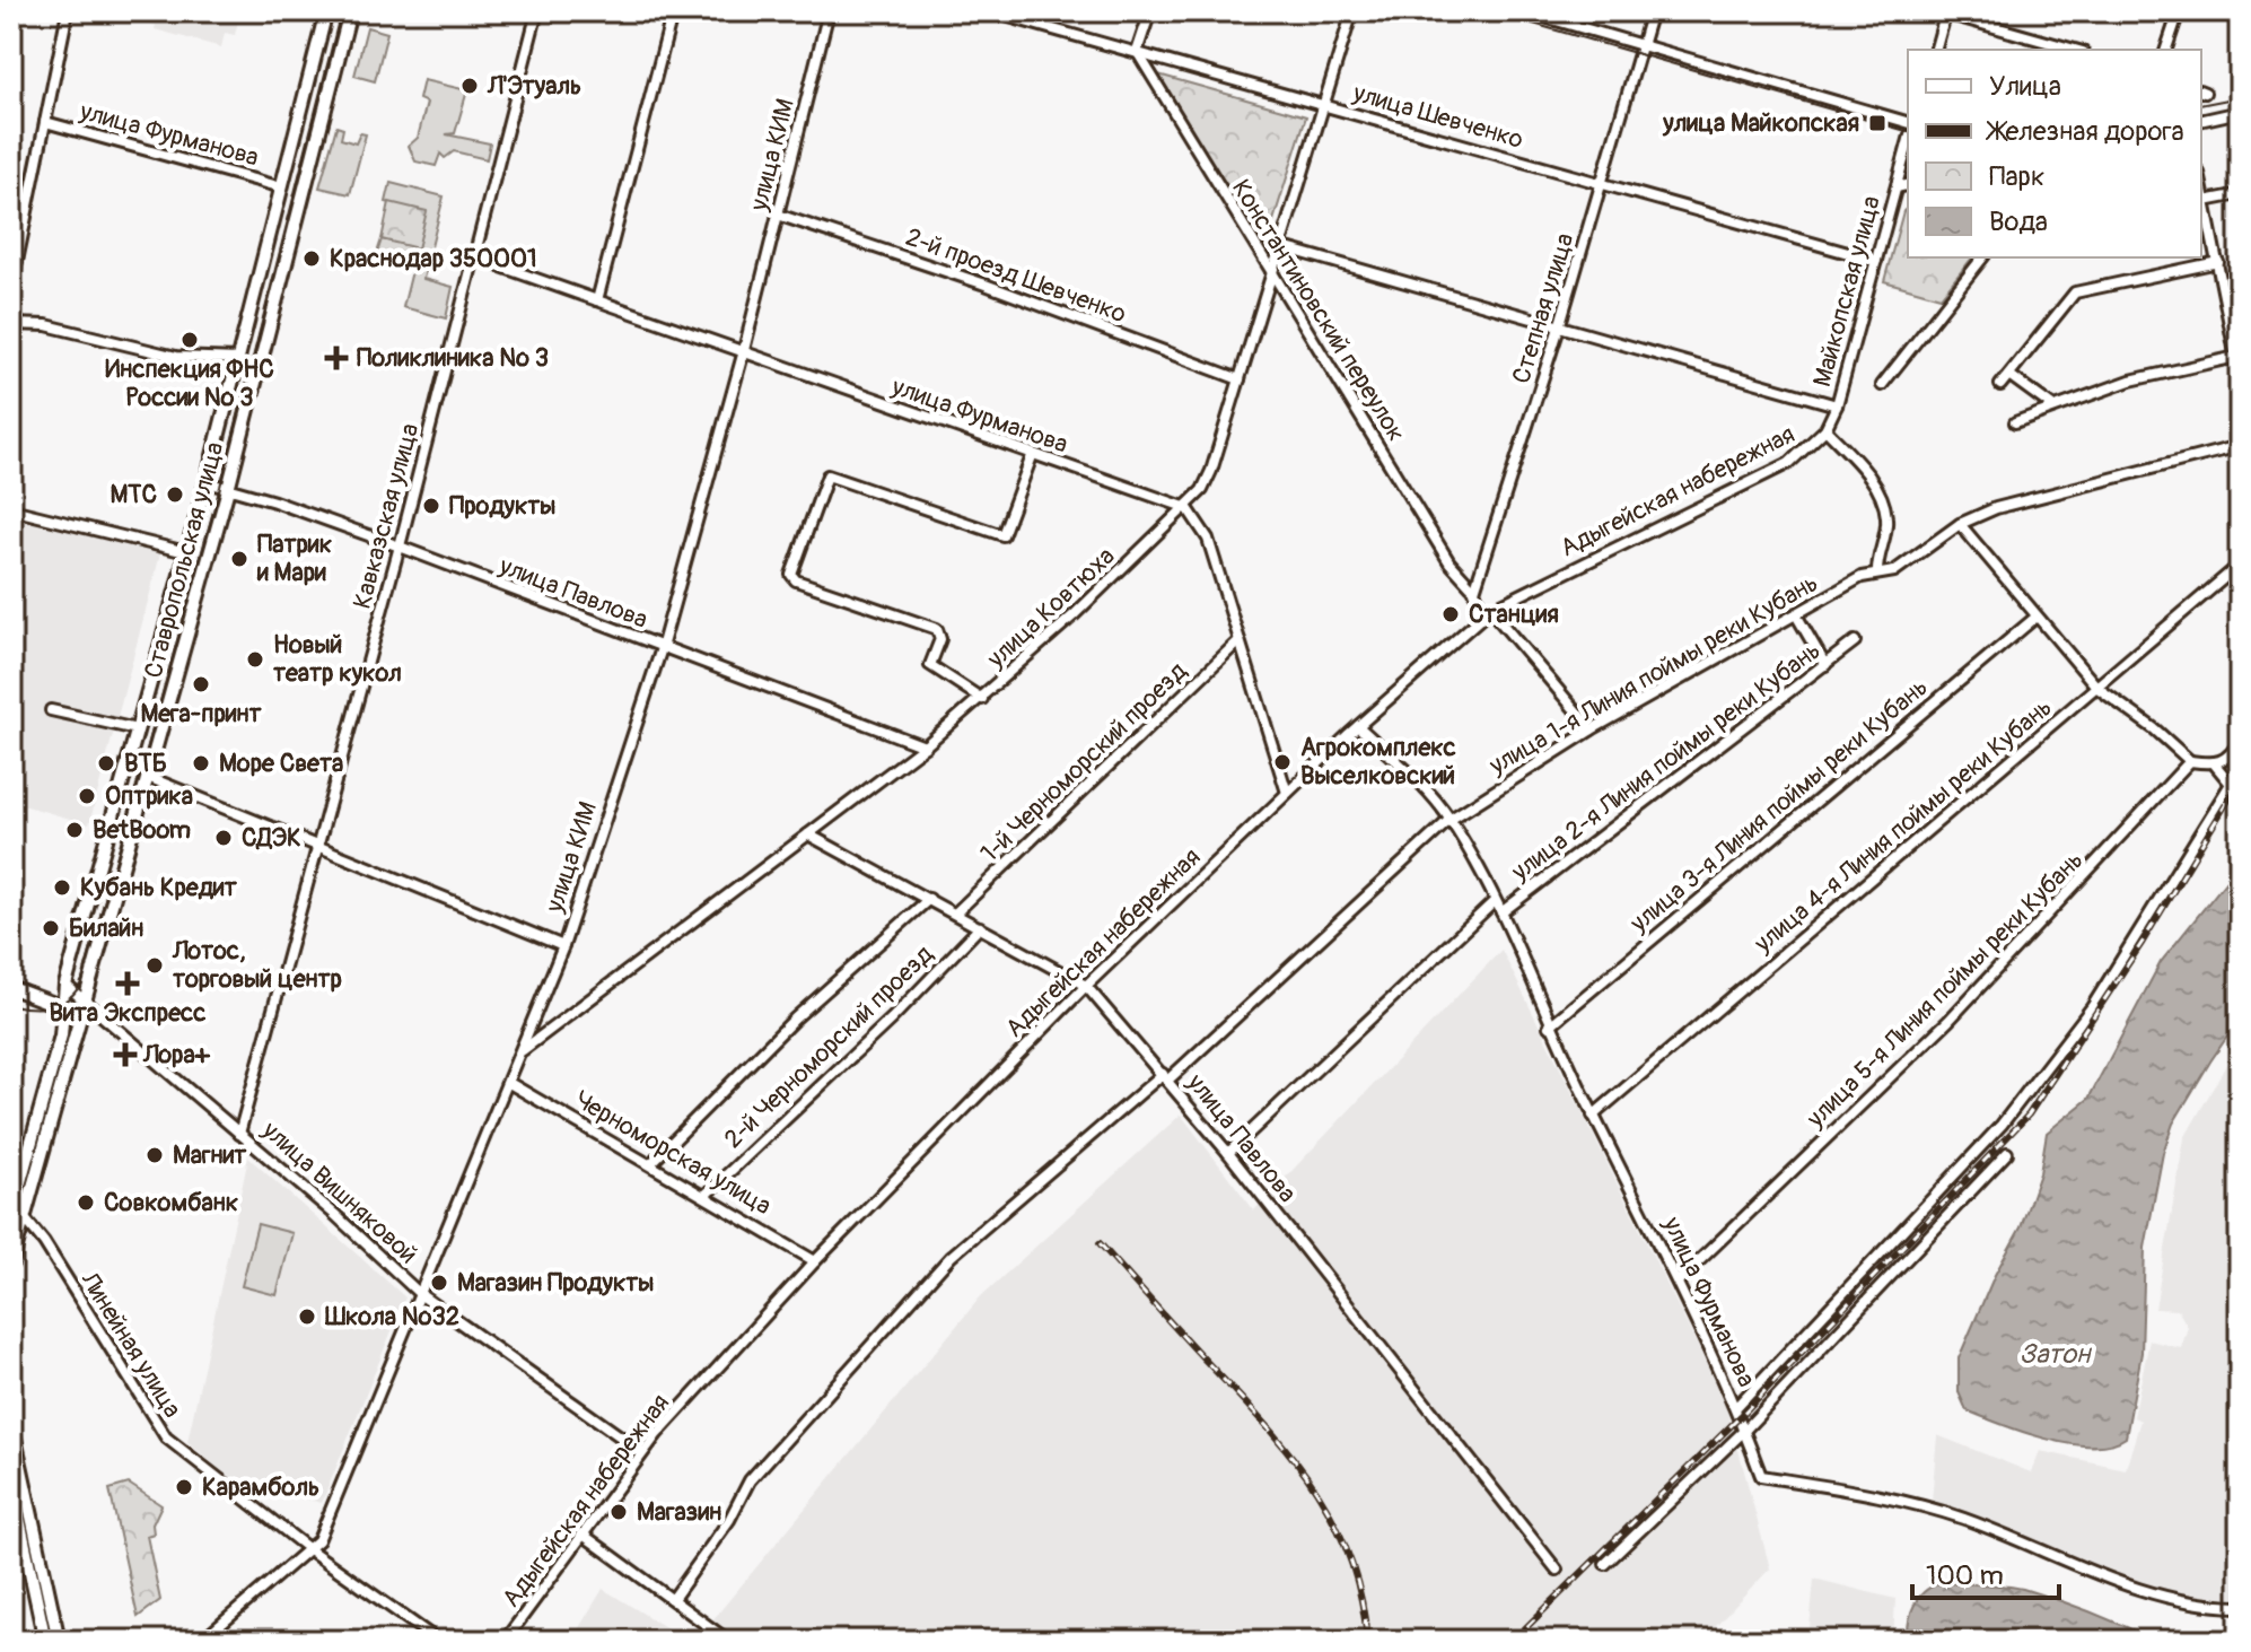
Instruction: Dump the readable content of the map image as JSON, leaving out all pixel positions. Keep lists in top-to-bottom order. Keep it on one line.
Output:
{"streets":{"main road":["Ставропольская улица"],"street":["улица Шевченко","улица Фурманова","улица КИМ","2-й проезд Шевченко","Майкопская улица","Степная улица","Константиновский переулок","Адыгейская набережная","Кавказская улица","улица Павлова","улица Ковтюха","улица 1-я Линия поймы реки Кубань","улица 2-я Линия поймы реки Кубань","1-й Черноморский проезд","улица 3-я Линия поймы реки Кубань","улица 4-я Линия поймы реки Кубань","улица 5-я Линия поймы реки Кубань","2-й Черноморский проезд","Черноморская улица","улица Вишняковой","Линейная улица"]},"crossings":[["улица Шевченко","Майкопская улица"],["улица Шевченко","Степная улица"],["улица Шевченко","Константиновский переулок"],["улица Шевченко","улица Ковтюха"],["улица Фурманова","улица КИМ"],["улица Фурманова","Адыгейская набережная"],["улица Фурманова","Кавказская улица"],["улица Фурманова","Ставропольская улица"],["улица Фурманова","улица Ковтюха"],["улица Фурманова","улица 1-я Линия поймы реки Кубань"],["улица Фурманова","улица 2-я Линия поймы реки Кубань"],["улица Фурманова","улица 3-я Линия поймы реки Кубань"],["улица Фурманова","улица 4-я Линия поймы реки Кубань"],["улица Фурманова","улица 5-я Линия поймы реки Кубань"],["улица КИМ","2-й проезд Шевченко"],["улица КИМ","улица Павлова"],["улица КИМ","улица Ковтюха"],["улица КИМ","Черноморская улица"],["улица КИМ","улица Вишняковой"],["улица КИМ","Линейная улица"],["2-й проезд Шевченко","улица Ковтюха"],["Майкопская улица","Адыгейская набережная"],["Степная улица","Адыгейская набережная"],["Константиновский переулок","улица Ковтюха"],["Адыгейская набережная","улица Павлова"],["Адыгейская набережная","Черноморская улица"],["Адыгейская набережная","улица Вишняковой"],["Кавказская улица","улица Павлова"],["Кавказская улица","улица Вишняковой"],["Ставропольская улица","улица Павлова"],["Ставропольская улица","улица Вишняковой"],["Ставропольская улица","Линейная улица"],["улица Павлова","улица Ковтюха"],["улица Павлова","улица 1-я Линия поймы реки Кубань"],["улица Павлова","улица 2-я Линия поймы реки Кубань"],["улица Павлова","1-й Черноморский проезд"],["улица Павлова","2-й Черноморский проезд"],["2-й Черноморский проезд","Черноморская улица"]],"water":["Затон"],"places":{"other":["Л'Этуаль","Краснодар 350001","Инспекция ФНС России № 3","МТС","Продукты","Патрик и Мари","Станция","Новый театр кукол","Мега-принт","Агрокомплекс Выселковский","ВТБ","Море Света","Оптрика","BetBoom","СДЭК","Кубань Кредит","Билайн","Лотос, торговый центр","Магнит","Совкомбанк","Магазин Продукты","Школа №32","Карамболь","Магазин"],"transit":["улица Майкопская"],"health":["Поликлиника № 3","Вита Экспресс","Лора+"]},"legend":["Улица","Железная дорога","Парк","Вода"],"scale_bar":"100 m"}
